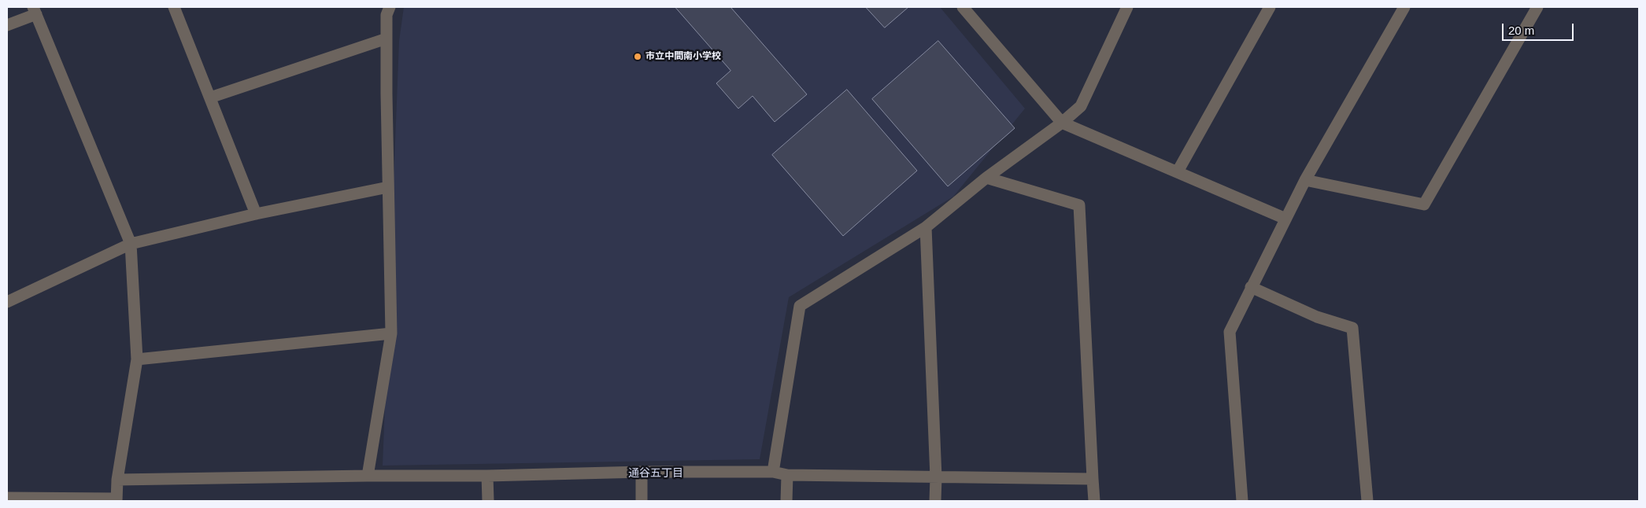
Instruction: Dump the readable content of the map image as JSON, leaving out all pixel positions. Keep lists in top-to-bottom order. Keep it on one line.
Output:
{"districts":["通谷五丁目"],"places":["市立中間南小学校"],"scale_bar":"20 m"}
